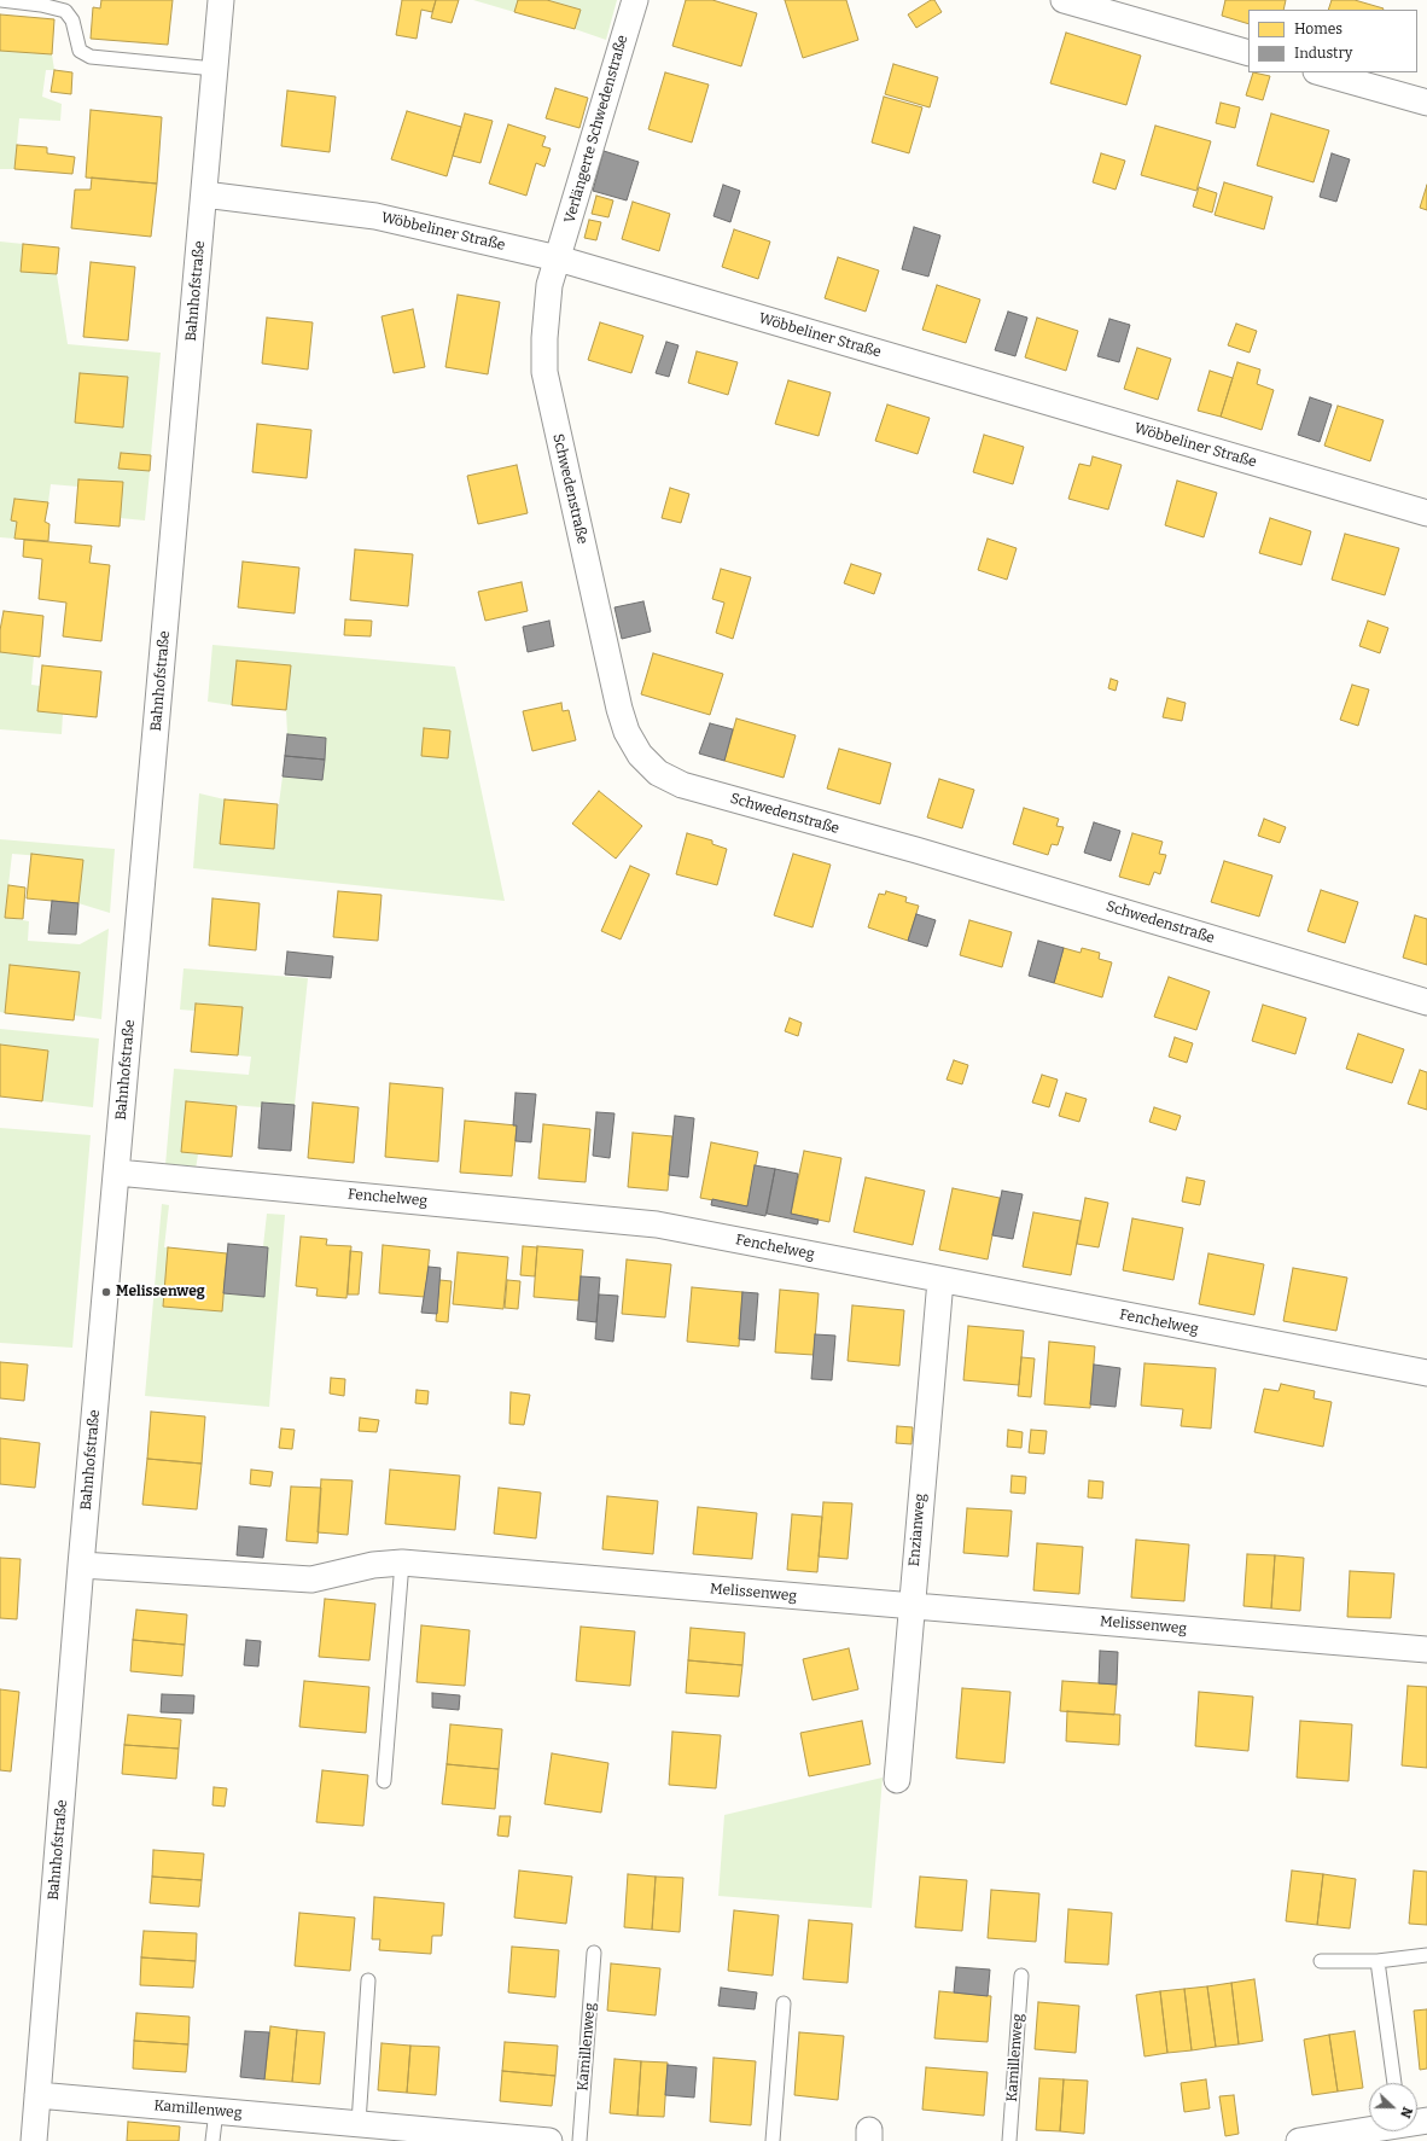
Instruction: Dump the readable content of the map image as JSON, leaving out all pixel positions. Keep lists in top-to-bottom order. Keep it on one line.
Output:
{"streets":{"street":["Verlängerte Schwedenstraße","Wöbbeliner Straße","Bahnhofstraße","Schwedenstraße","Fenchelweg","Enzianweg","Melissenweg","Kamillenweg"]},"crossings":[["Verlängerte Schwedenstraße","Wöbbeliner Straße"],["Verlängerte Schwedenstraße","Schwedenstraße"],["Wöbbeliner Straße","Bahnhofstraße"],["Wöbbeliner Straße","Schwedenstraße"],["Bahnhofstraße","Fenchelweg"],["Bahnhofstraße","Melissenweg"],["Bahnhofstraße","Kamillenweg"],["Fenchelweg","Enzianweg"],["Enzianweg","Melissenweg"]],"places":["Melissenweg"],"legend":["Homes","Industry"],"north":"right"}
